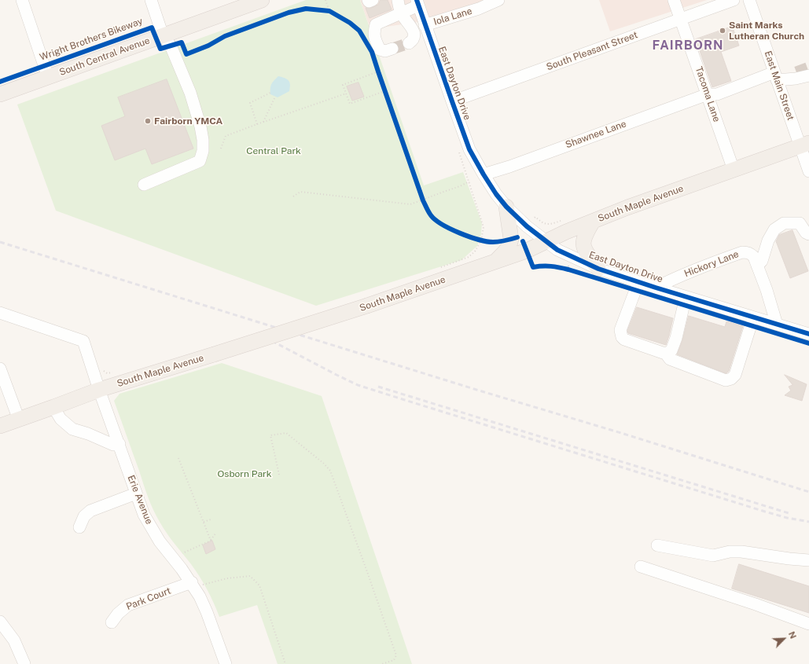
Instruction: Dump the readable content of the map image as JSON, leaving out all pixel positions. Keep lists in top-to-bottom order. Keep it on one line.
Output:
{"streets":{"main road":["South Central Avenue","South Maple Avenue"],"street":["Iola Lane","South Pleasant Street","East Dayton Drive","East Main Street","Tacoma Lane","Shawnee Lane","Hickory Lane","Erie Avenue","Park Court"],"cycle path":["Wright Brothers Bikeway"]},"crossings":[["Iola Lane","East Dayton Drive"],["South Pleasant Street","East Dayton Drive"],["South Pleasant Street","Tacoma Lane"],["East Dayton Drive","Shawnee Lane"],["East Dayton Drive","South Maple Avenue"],["East Dayton Drive","Hickory Lane"],["East Main Street","Shawnee Lane"],["East Main Street","South Maple Avenue"],["Tacoma Lane","Shawnee Lane"],["Tacoma Lane","South Maple Avenue"],["South Maple Avenue","Erie Avenue"],["Erie Avenue","Park Court"]],"districts":["FAIRBORN"],"parks":["Central Park","Osborn Park"],"places":["Saint Marks Lutheran Church","Fairborn YMCA"],"north":"top right"}
